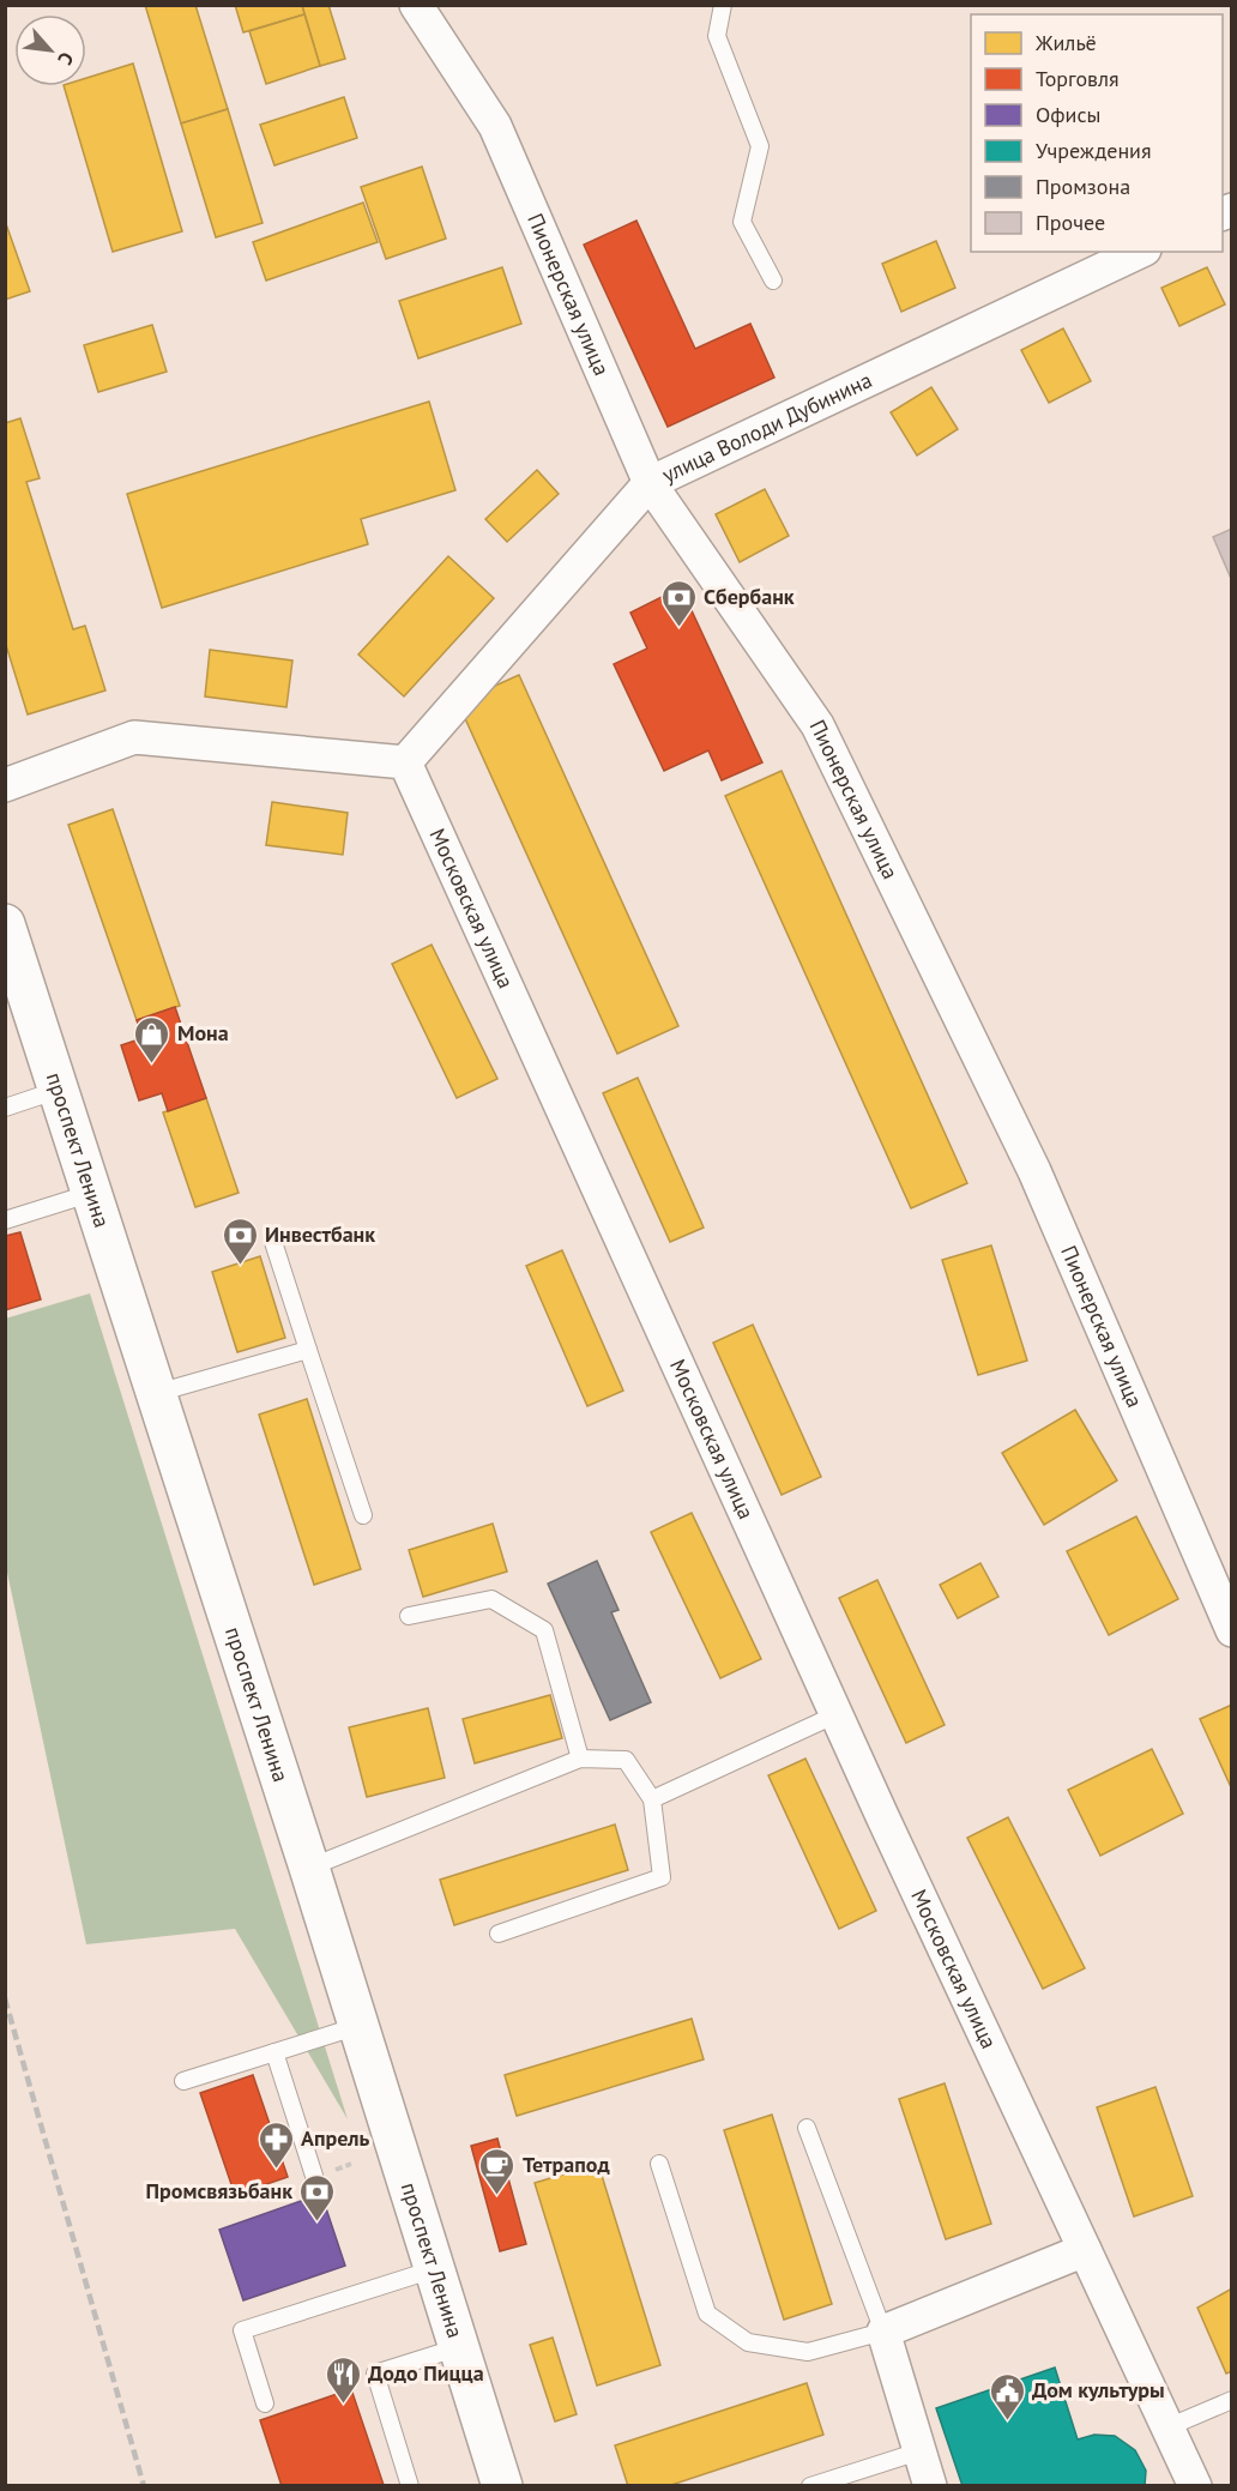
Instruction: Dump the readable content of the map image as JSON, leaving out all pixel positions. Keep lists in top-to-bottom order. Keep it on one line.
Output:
{"streets":{"main road":["проспект Ленина"],"street":["Пионерская улица","улица Володи Дубинина","Московская улица"]},"crossings":[["Пионерская улица","улица Володи Дубинина"],["улица Володи Дубинина","Московская улица"]],"places":{"bank":["Сбербанк","Инвестбанк","Промсвязьбанк"],"shop":["Мона"],"pharmacy":["Апрель"],"cafe":["Тетрапод"],"restaurant":["Додо Пицца"],"public building":["Дом культуры"]},"legend":["Жильё","Торговля","Офисы","Учреждения","Промзона","Прочее"],"north":"bottom right"}
